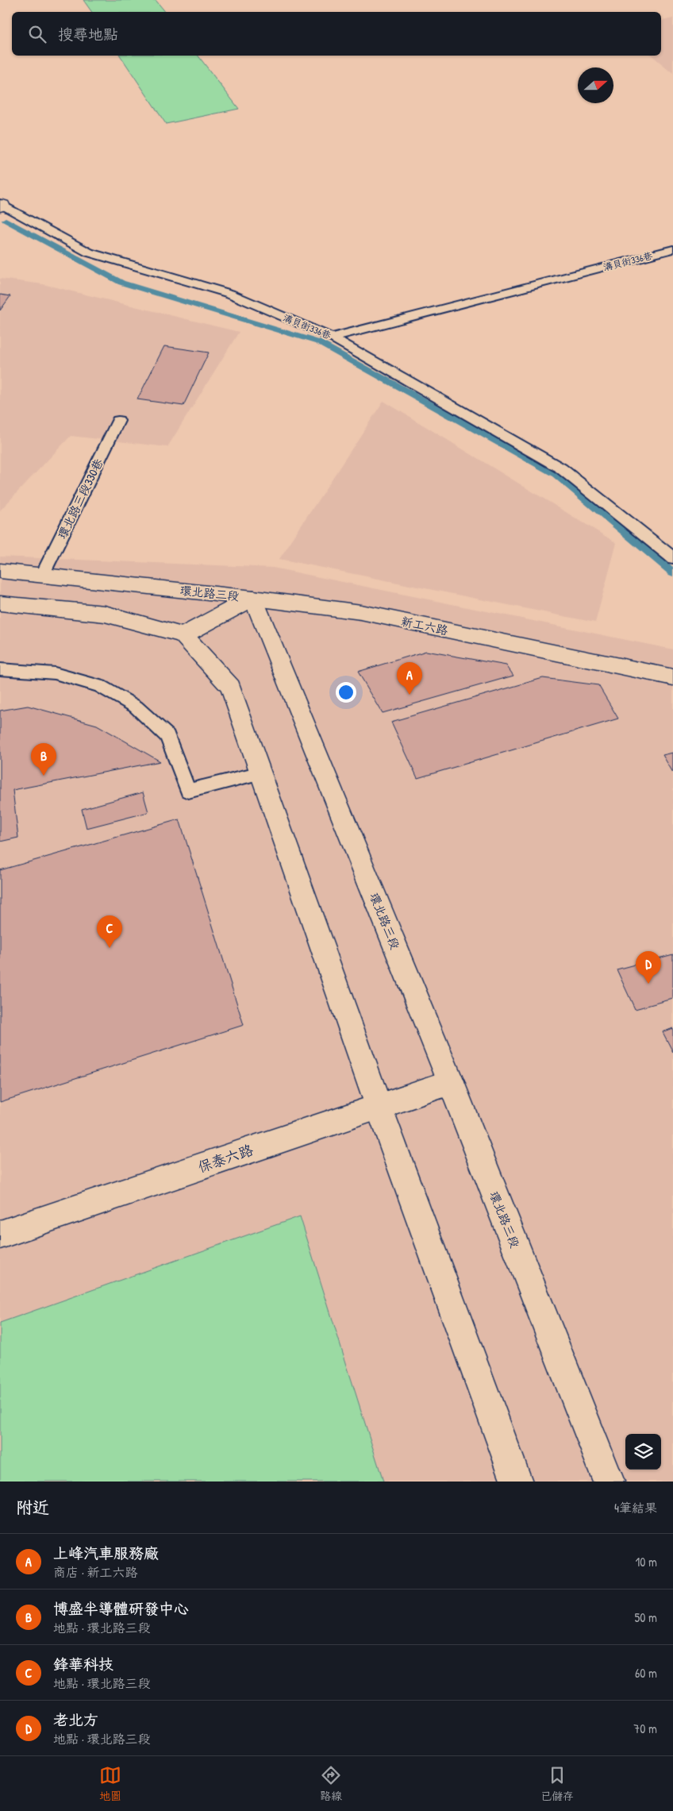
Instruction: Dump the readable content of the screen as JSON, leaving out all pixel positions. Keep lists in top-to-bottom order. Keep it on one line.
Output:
{"streets":{"street":["環北路三段","新工六路","保泰六路"],"lane":["溝貝街336巷","環北路三段330巷"]},"crossings":[["環北路三段330巷","環北路三段"],["環北路三段","新工六路"],["環北路三段","保泰六路"]],"north":"right","page":{"search":"搜尋地點","pins":["A","B","C","D"],"heading":["附近","4筆結果"],"list":[{"mark":"A","name":"上峰汽車服務廠","note":"商店 · 新工六路","value":"10 m"},{"mark":"B","name":"博盛半導體研發中心","note":"地點 · 環北路三段","value":"50 m"},{"mark":"C","name":"鋒華科技","note":"地點 · 環北路三段","value":"60 m"},{"mark":"D","name":"老北方","note":"地點 · 環北路三段","value":"70 m"}],"nav":["地圖","路線","已儲存"]}}
